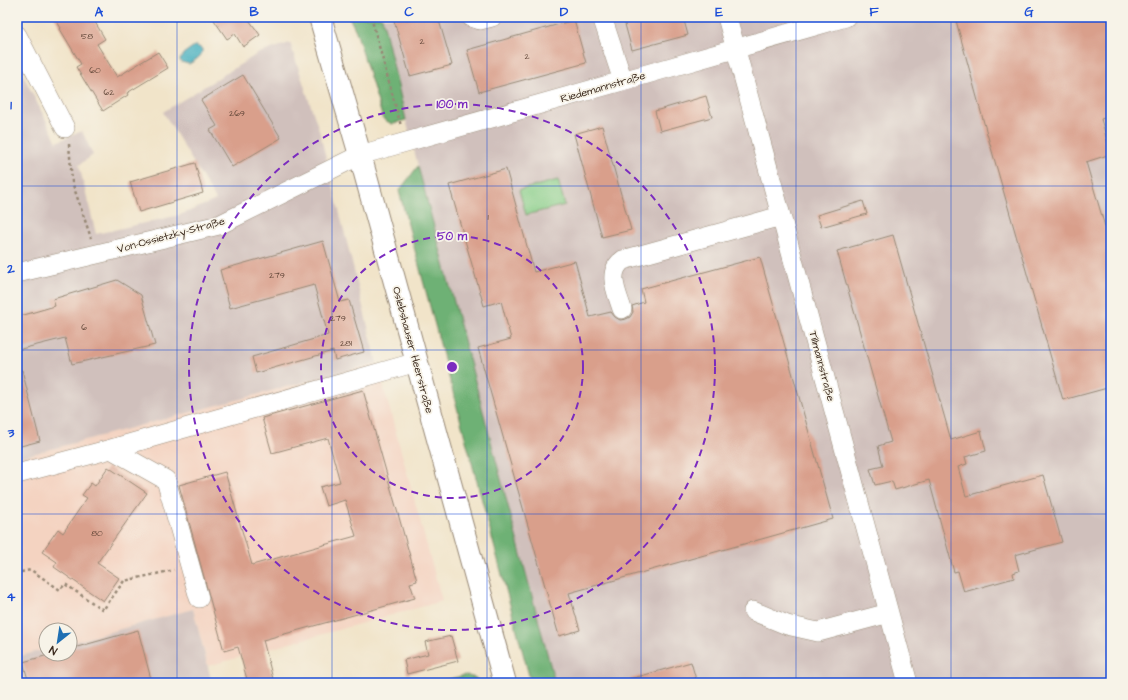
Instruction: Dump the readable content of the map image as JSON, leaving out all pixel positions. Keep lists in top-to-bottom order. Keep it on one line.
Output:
{"streets":{"main road":["Oslebshauser Heerstraße"],"street":["Riedemannstraße","Von-Ossietzky-Straße","Tillmannstraße"]},"crossings":[["Riedemannstraße","Von-Ossietzky-Straße"],["Riedemannstraße","Oslebshauser Heerstraße"],["Riedemannstraße","Tillmannstraße"],["Von-Ossietzky-Straße","Oslebshauser Heerstraße"]],"house_numbers":["58","2","2","60","62","269","1","279","279","6","281","80"],"north":"bottom left","grid":{"columns":["A","B","C","D","E","F","G"],"rows":["1","2","3","4"]},"rings":["100 m","50 m"]}
